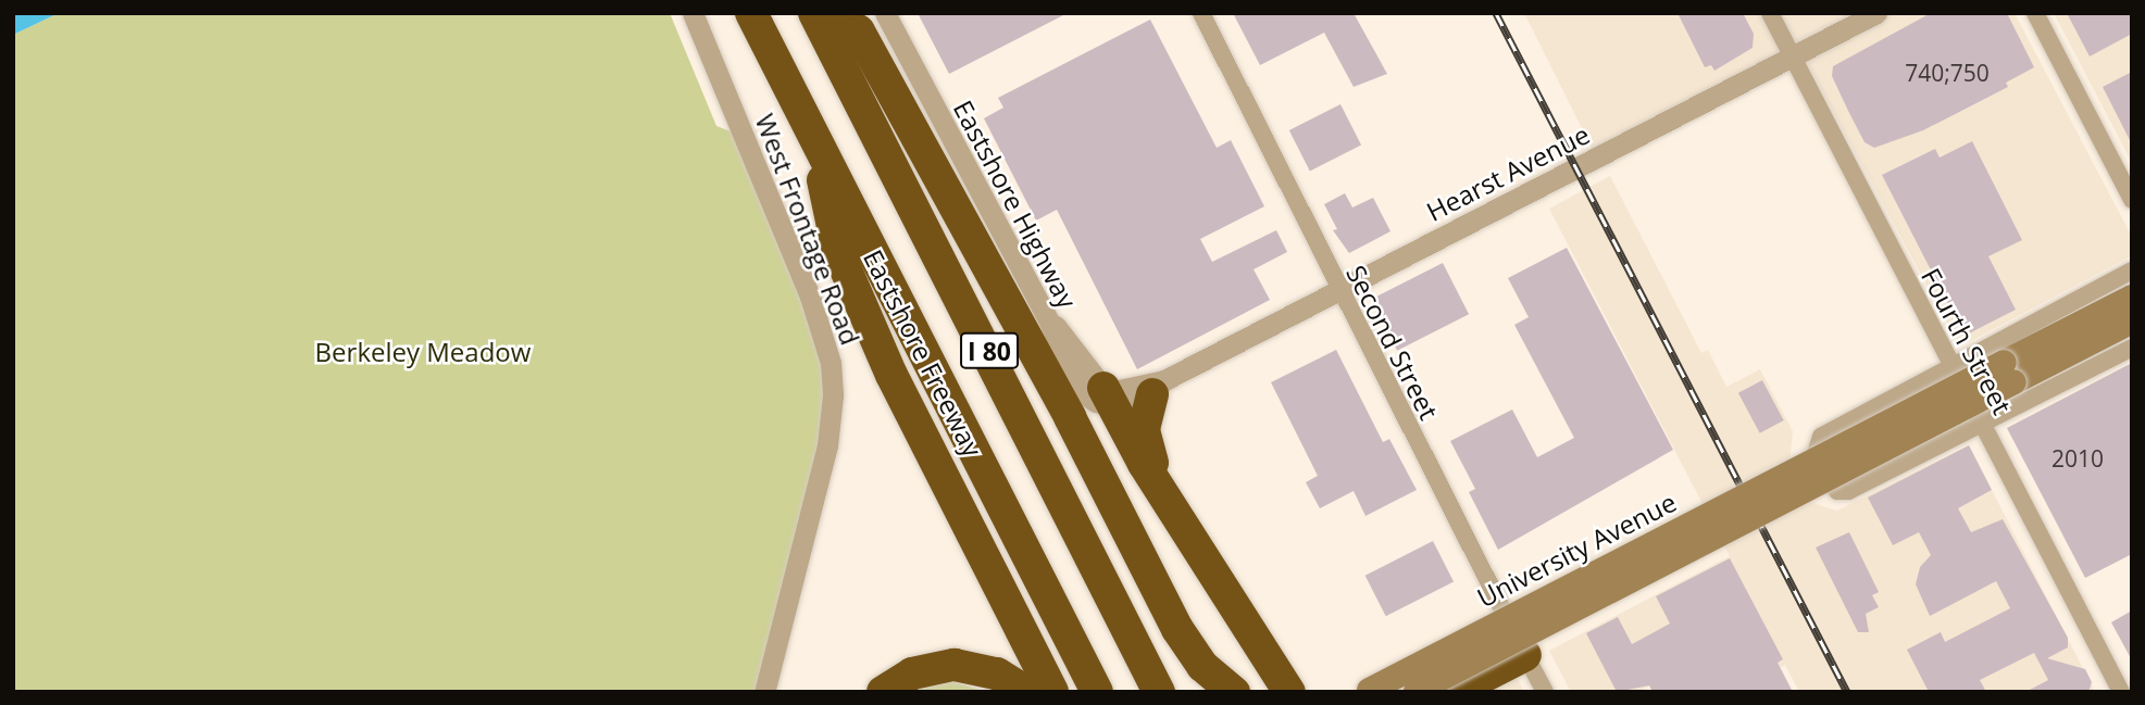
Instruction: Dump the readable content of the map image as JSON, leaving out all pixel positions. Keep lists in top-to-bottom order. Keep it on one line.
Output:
{"streets":{"highway":["I 80","Eastshore Freeway"],"main road":["University Avenue"],"street":["Hearst Avenue","Eastshore Highway","West Frontage Road","Fourth Street","Second Street"]},"crossings":[["Hearst Avenue","Eastshore Highway"],["Hearst Avenue","Fourth Street"],["Hearst Avenue","Second Street"]],"parks":["Berkeley Meadow"],"house_numbers":["740;750","2010"]}
